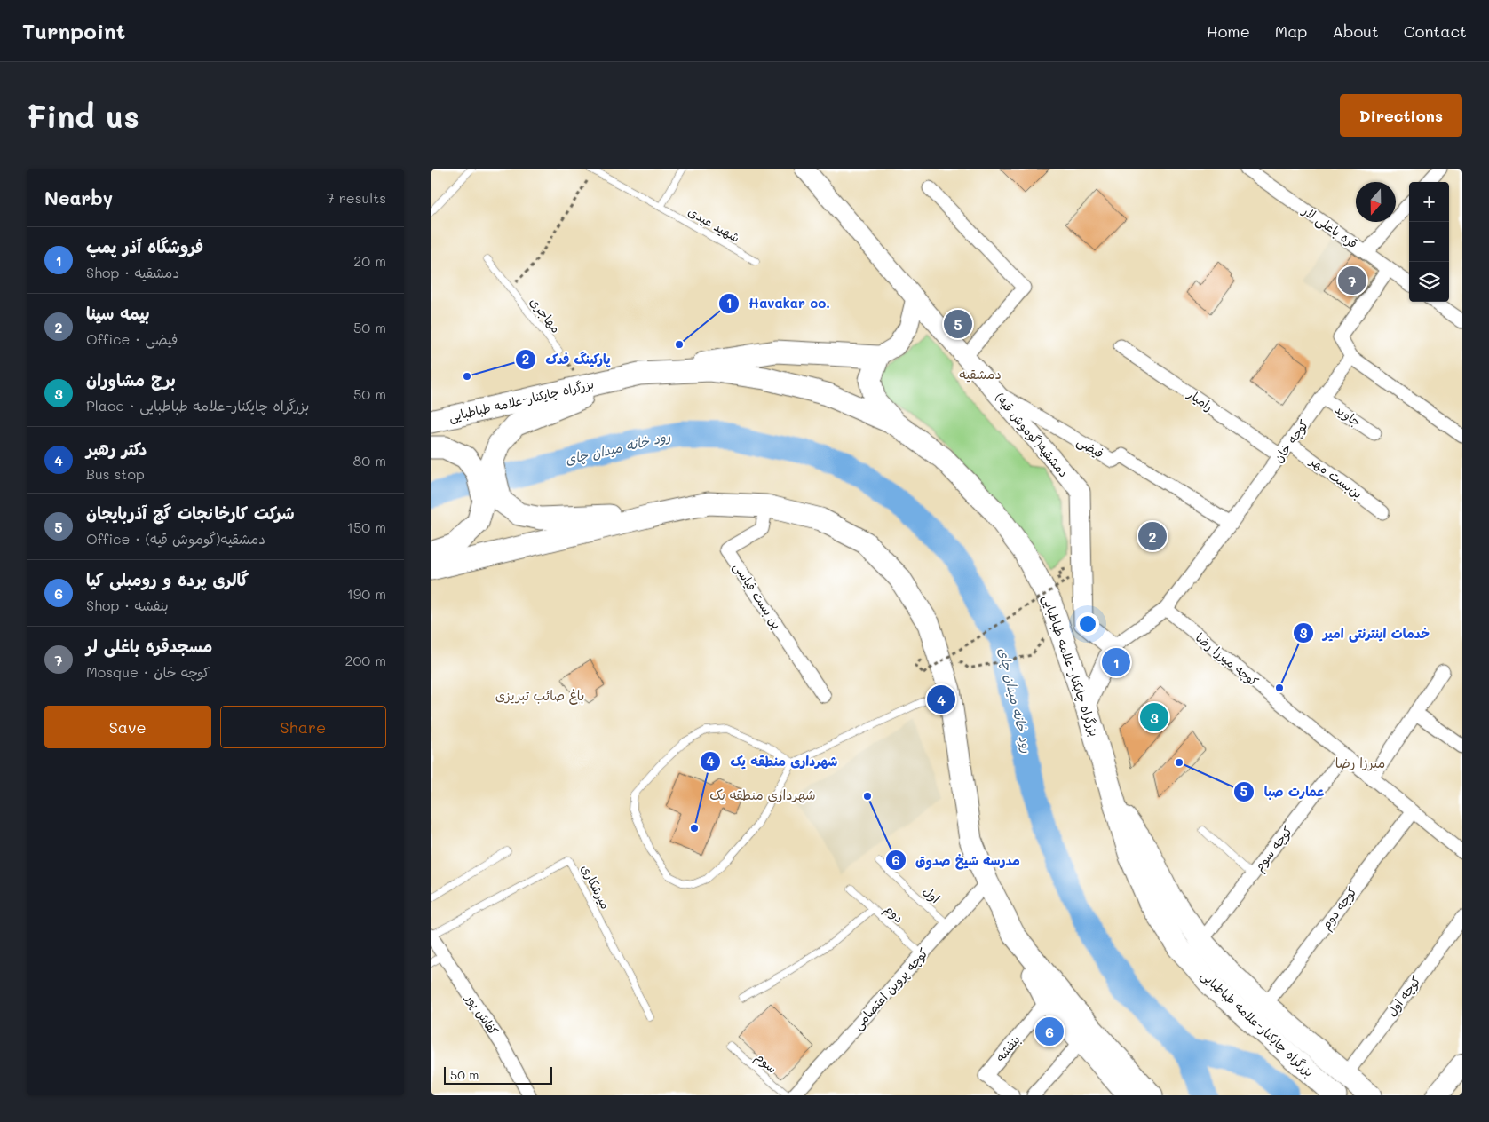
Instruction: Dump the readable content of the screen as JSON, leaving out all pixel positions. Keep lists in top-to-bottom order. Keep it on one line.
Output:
{"streets":{"highway":["بزرگراه چایکنار-علامه طباطبایی"],"main road":["دمشقیه(گوموش قیه)"],"street":["قره باغلی لار","رامیار","جاوید","کوچه خان","فیضی","بن‌بست مهر","بن بست قیاسی","کوچه میرزا رضا","کوچه سوم","کوچه دوم","کوچه پروین اعتصامی","کوچه اول","کفاش پور","بنفشه"],"lane":["شهید عیدی","مهاجری","میرشکاری","اول","دوم","سوم"]},"crossings":[["مهاجری","بزرگراه چایکنار-علامه طباطبایی"],["رامیار","کوچه خان"],["جاوید","کوچه خان"],["دمشقیه(گوموش قیه)","فیضی"],["کوچه خان","فیضی"],["کوچه خان","بن‌بست مهر"],["کوچه خان","کوچه میرزا رضا"],["کوچه میرزا رضا","کوچه سوم"],["کوچه میرزا رضا","کوچه دوم"],["میرشکاری","کفاش پور"],["اول","کوچه پروین اعتصامی"],["دوم","کوچه پروین اعتصامی"]],"districts":["دمشقیه","باغ صائب تبریزی","میرزا رضا","شهرداری منطقه یک"],"water":["رود خانه میدان چای"],"places":["Havakar co.","پارکینگ فدک","خدمات اینترنتی امیر","عمارت صبا","مدرسه شیخ صدوق","شهرداری منطقه یک"],"scale_bar":"50 m","north":"bottom","page":{"header":"Turnpoint","nav":["Home","Map","About","Contact"],"buttons":["Directions",["Save","Share"]],"title":"Find us","heading":["Nearby","7 results"],"map_buttons":["+","−"],"list":[{"mark":"1","name":"فروشگاه آذر پمپ","note":"Shop · دمشقیه","value":"20 m"},{"mark":"2","name":"بیمه سینا","note":"Office · فیضی","value":"50 m"},{"mark":"3","name":"برج مشاوران","note":"Place · بزرگراه چایکنار-علامه طباطبایی","value":"50 m"},{"mark":"4","name":"دکتر رهبر","note":"Bus stop","value":"80 m"},{"mark":"5","name":"شرکت کارخانجات گچ آذربایجان","note":"Office · دمشقیه(گوموش قیه)","value":"150 m"},{"mark":"6","name":"گالری پرده و رومبلی کیا","note":"Shop · بنفشه","value":"190 m"},{"mark":"7","name":"مسجدقره باغلی لر","note":"Mosque · کوچه خان","value":"200 m"}],"pins":["7","5","2","1","4","3","6"],"scale":"50 m"}}
